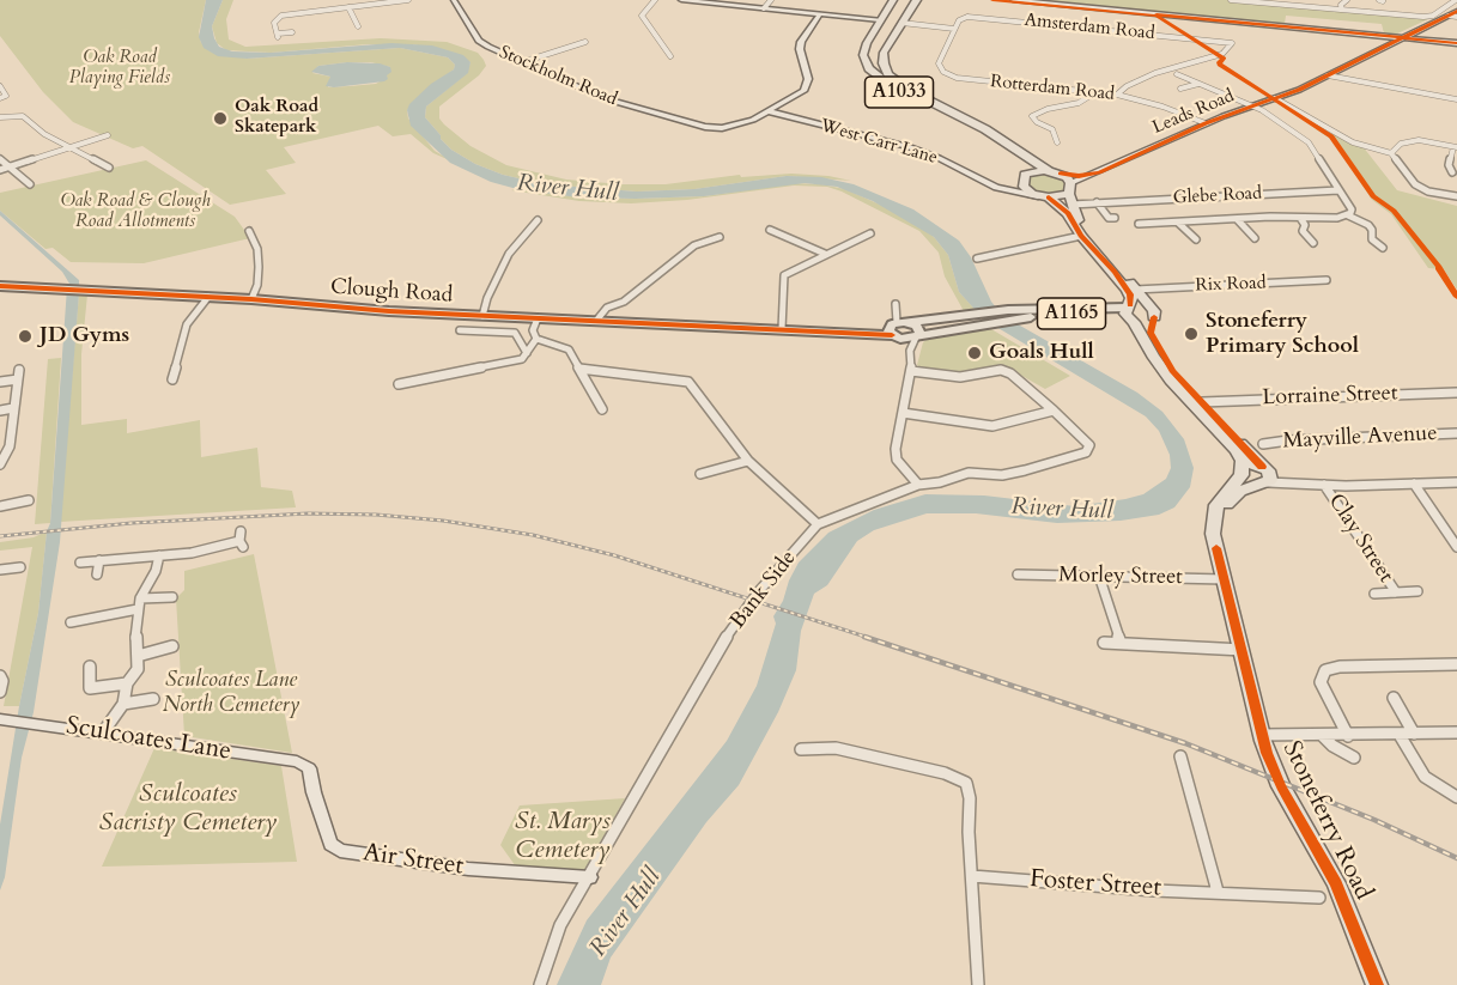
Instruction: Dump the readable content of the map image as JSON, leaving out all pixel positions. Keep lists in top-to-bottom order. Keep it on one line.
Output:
{"streets":{"highway":["A1033","Stoneferry Road"],"main road":["Clough Road","A1165"],"street":["Amsterdam Road","Stockholm Road","Rotterdam Road","Leads Road","West Carr Lane","Glebe Road","Rix Road","Lorraine Street","Mayville Avenue","Clay Street","Morley Street","Bank Side","Sculcoates Lane","Air Street","Foster Street"]},"crossings":[["Amsterdam Road","Rotterdam Road"],["Stockholm Road","West Carr Lane"],["Rotterdam Road","Leads Road"],["A1033","Leads Road"],["A1033","West Carr Lane"],["A1033","A1165"],["A1033","Stoneferry Road"],["Leads Road","Glebe Road"],["Clough Road","A1165"],["Morley Street","Stoneferry Road"],["Bank Side","Air Street"],["Sculcoates Lane","Air Street"]],"water":["River Hull"],"parks":["Oak Road Playing Fields","Oak Road & Clough Road Allotments","Sculcoates Lane North Cemetery","Sculcoates Sacristy Cemetery","St. Marys Cemetery"],"places":["Oak Road Skatepark","Stoneferry Primary School","JD Gyms","Goals Hull"]}
